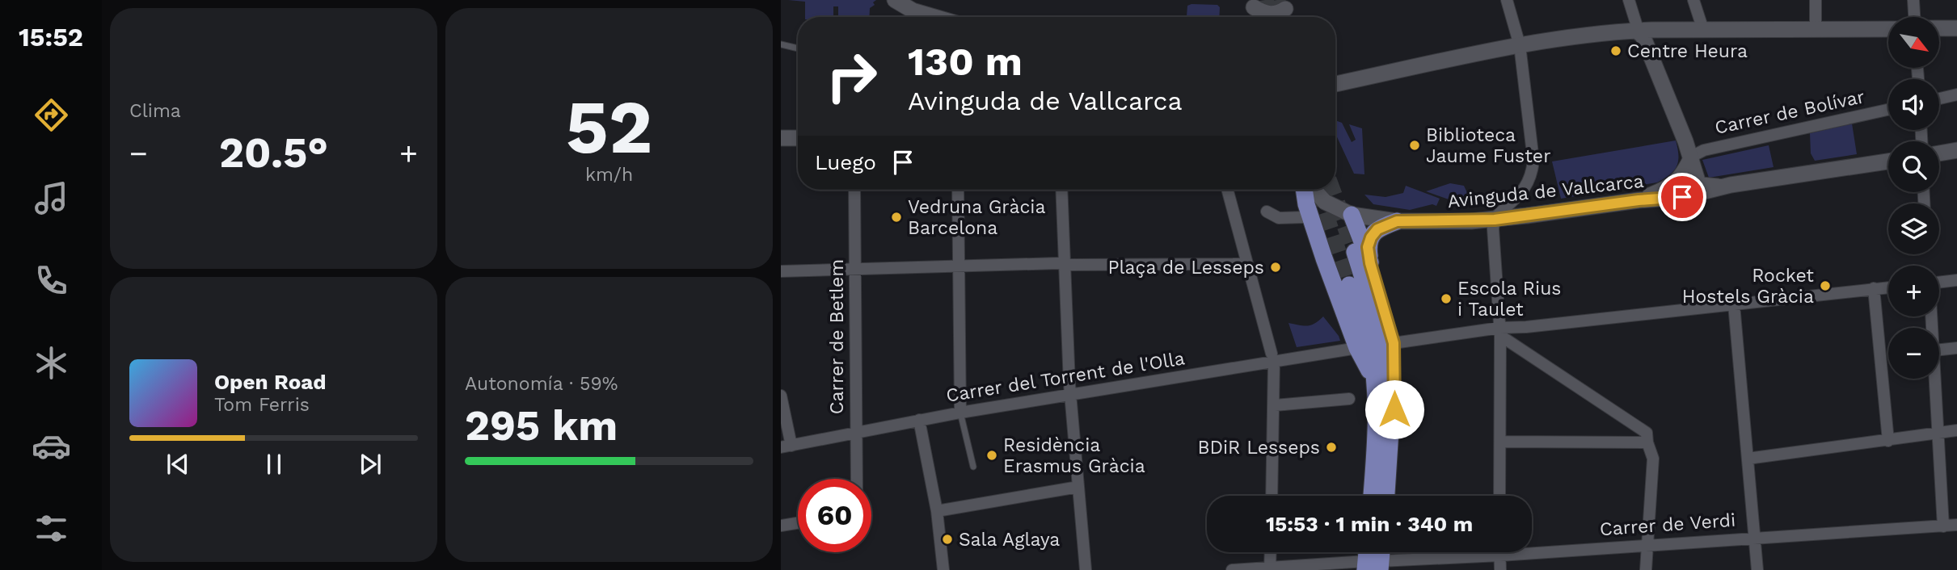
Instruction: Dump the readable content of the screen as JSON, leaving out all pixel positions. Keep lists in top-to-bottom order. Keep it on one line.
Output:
{"streets":{"main road":["Avinguda de Vallcarca"],"street":["Carrer de Bolívar","Carrer de Betlem","Carrer del Torrent de l'Olla","Carrer de Verdi"]},"crossings":[["Carrer de Betlem","Carrer del Torrent de l'Olla"]],"places":["Centre Heura","Biblioteca Jaume Fuster","Vedruna Gràcia Barcelona","Plaça de Lesseps","Rocket Hostels Gràcia","Escola Rius i Taulet","BDiR Lesseps","Residència Erasmus Gràcia","Sala Aglaya"],"north":"bottom right","page":{"tabs":"15:52","tile":["Clima",["52","km/h"],["Autonomía · 59%","295 km"]],"map_buttons":["+","−"],"turn":["130 m","Avinguda de Vallcarca"],"heat":["−","20.5°","+"],"then":"Luego","song":["Open Road","Tom Ferris"],"limit":"60","trip":"15:53 · 1 min · 340 m"}}
